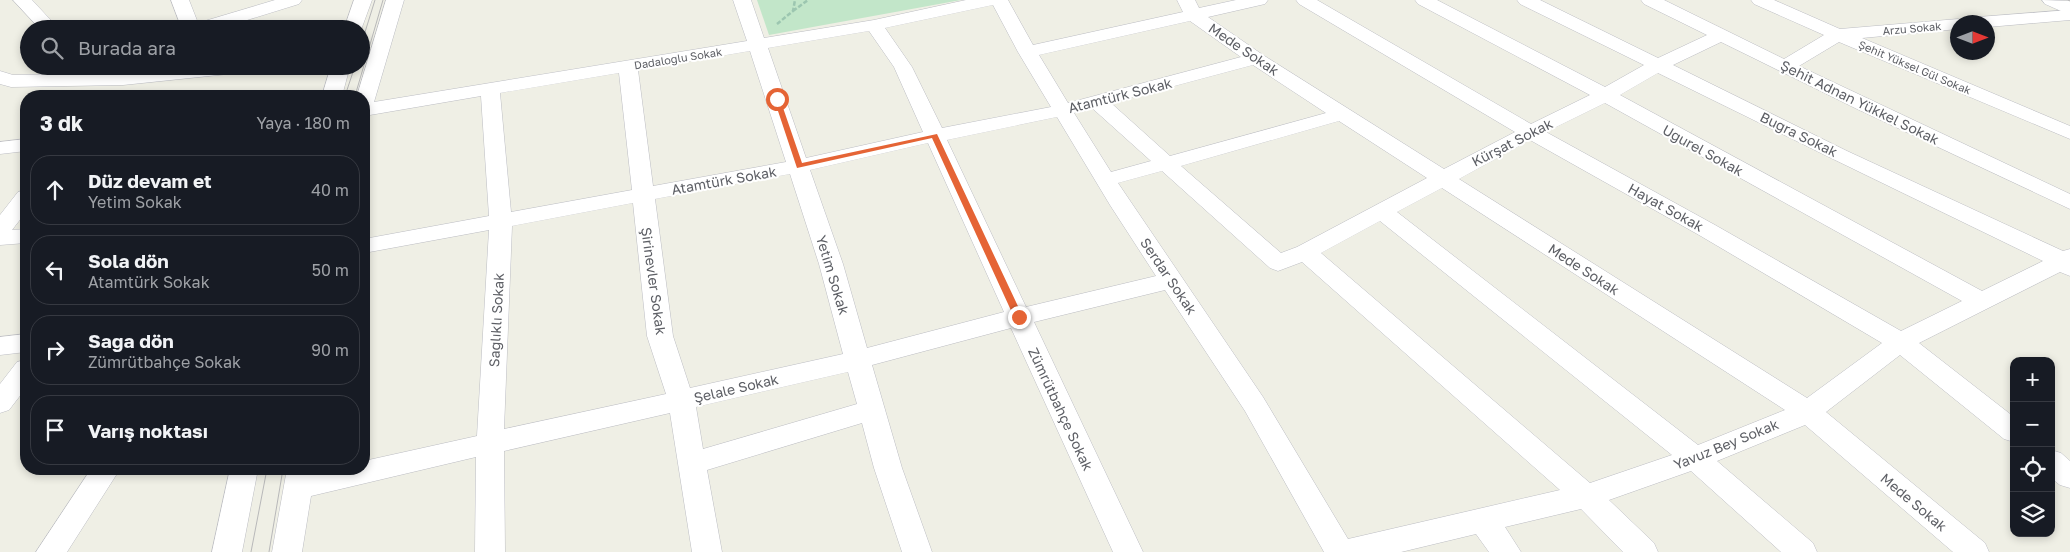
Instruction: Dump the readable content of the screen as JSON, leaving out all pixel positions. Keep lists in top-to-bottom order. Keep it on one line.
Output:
{"streets":{"street":["Arzu Sokak","Mede Sokak","Dadaloğlu Sokak","Şehit Yüksel Gül Sokak","Atamtürk Sokak","Şehit Adnan Yükkel Sokak","Buğra Sokak","Kürşat Sokak","Uğurel Sokak","Hayat Sokak","Yetim Sokak","Serdar Sokak","Şirinevler Sokak","Sağlıklı Sokak","Şelale Sokak","Zümrütbahçe Sokak","Yavuz Bey Sokak"]},"crossings":[["Arzu Sokak","Şehit Yüksel Gül Sokak"],["Arzu Sokak","Şehit Adnan Yükkel Sokak"],["Mede Sokak","Atamtürk Sokak"],["Mede Sokak","Kürşat Sokak"],["Mede Sokak","Yavuz Bey Sokak"],["Dadaloğlu Sokak","Yetim Sokak"],["Dadaloğlu Sokak","Şirinevler Sokak"],["Dadaloğlu Sokak","Sağlıklı Sokak"],["Dadaloğlu Sokak","Zümrütbahçe Sokak"],["Atamtürk Sokak","Yetim Sokak"],["Atamtürk Sokak","Serdar Sokak"],["Atamtürk Sokak","Şirinevler Sokak"],["Atamtürk Sokak","Sağlıklı Sokak"],["Atamtürk Sokak","Zümrütbahçe Sokak"],["Şehit Adnan Yükkel Sokak","Kürşat Sokak"],["Buğra Sokak","Kürşat Sokak"],["Buğra Sokak","Yavuz Bey Sokak"],["Kürşat Sokak","Uğurel Sokak"],["Kürşat Sokak","Hayat Sokak"],["Uğurel Sokak","Yavuz Bey Sokak"],["Hayat Sokak","Yavuz Bey Sokak"],["Yetim Sokak","Şelale Sokak"],["Serdar Sokak","Şelale Sokak"],["Şirinevler Sokak","Şelale Sokak"],["Sağlıklı Sokak","Şelale Sokak"],["Şelale Sokak","Zümrütbahçe Sokak"]],"north":"right","page":{"search":"Burada ara","heading":["3 dk","Yaya · 180 m"],"list":[["Düz devam et","Yetim Sokak","40 m"],["Sola dön","Atamtürk Sokak","50 m"],["Sağa dön","Zümrütbahçe Sokak","90 m"],"Varış noktası"],"map_buttons":["+","−"]}}
